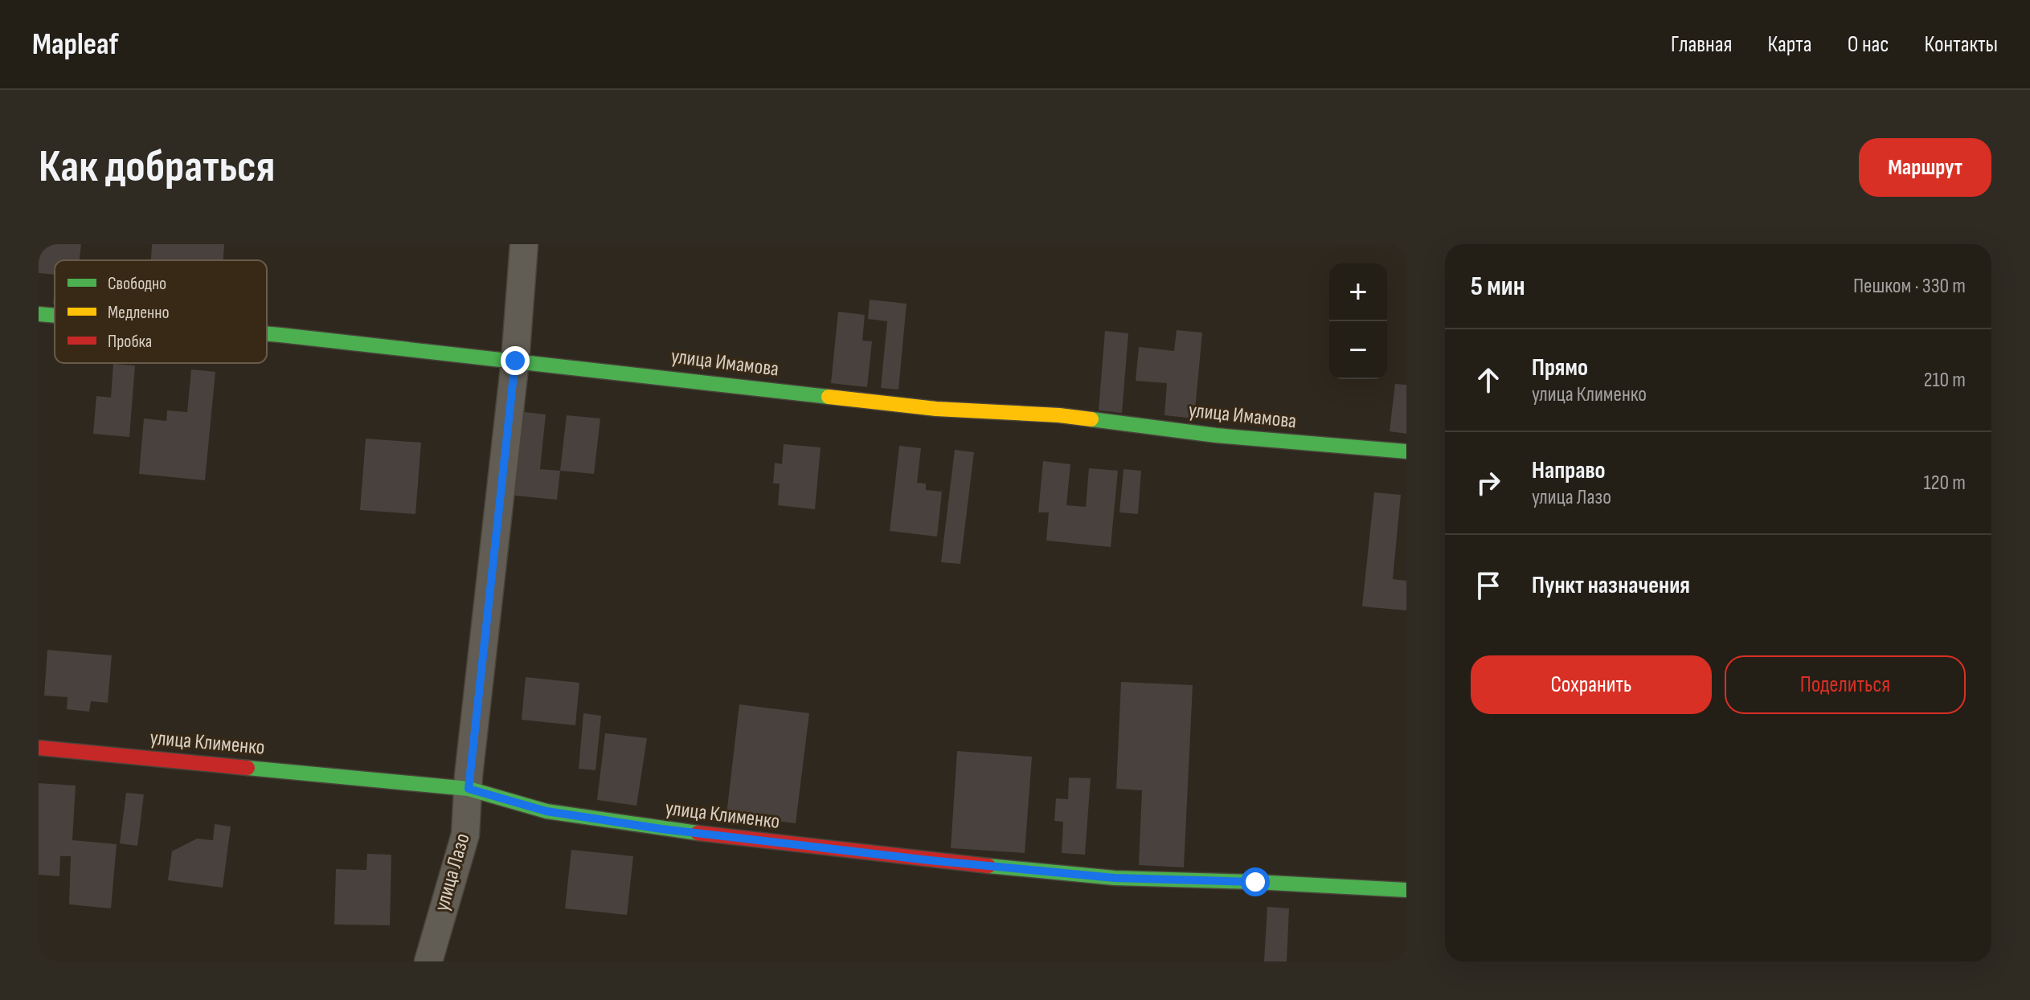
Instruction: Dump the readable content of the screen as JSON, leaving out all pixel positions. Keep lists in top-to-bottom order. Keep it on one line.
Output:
{"streets":{"street":["улица Имамова","улица Клименко","улица Лазо"]},"crossings":[["улица Имамова","улица Лазо"],["улица Клименко","улица Лазо"]],"legend":["Свободно","Медленно","Пробка"],"page":{"header":"Mapleaf","nav":["Главная","Карта","О нас","Контакты"],"buttons":["Маршрут",["Сохранить","Поделиться"]],"title":"Как добраться","heading":["5 мин","Пешком · 330 m"],"map_buttons":["+","−"],"list":[["Прямо","улица Клименко","210 m"],["Направо","улица Лазо","120 m"],"Пункт назначения"]}}
